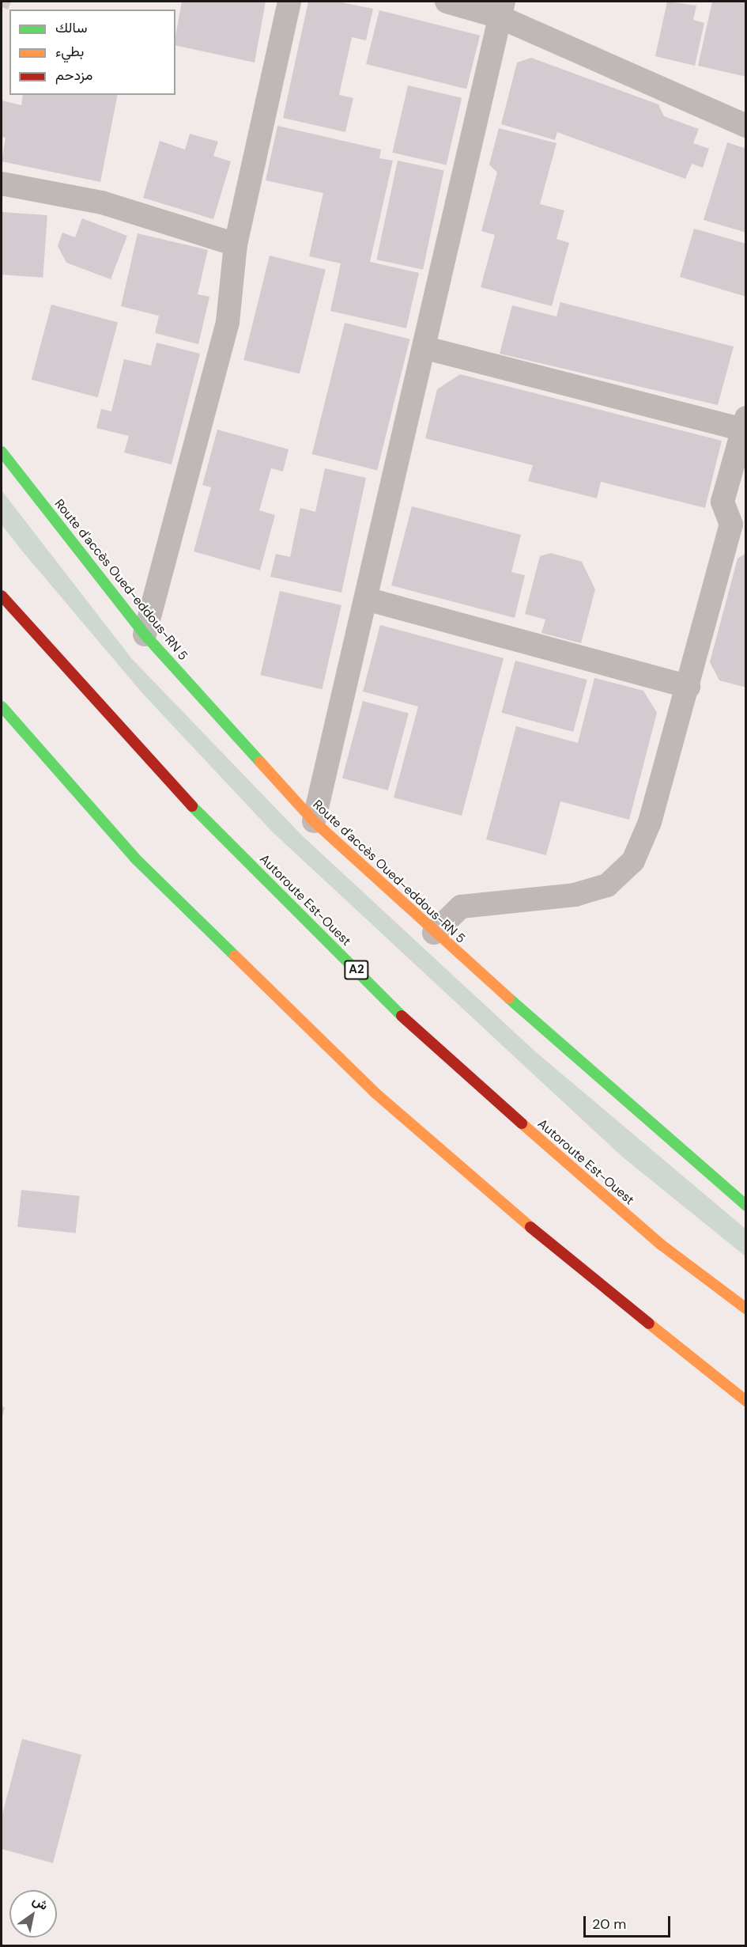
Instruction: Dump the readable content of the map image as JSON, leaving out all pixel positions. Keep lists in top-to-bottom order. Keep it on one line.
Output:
{"streets":{"main road":["Route d'accès Oued-eddous-RN 5","Autoroute Est-Ouest","A2"]},"legend":["سالك","بطيء","مزدحم"],"scale_bar":"20 m","north":"top right"}
